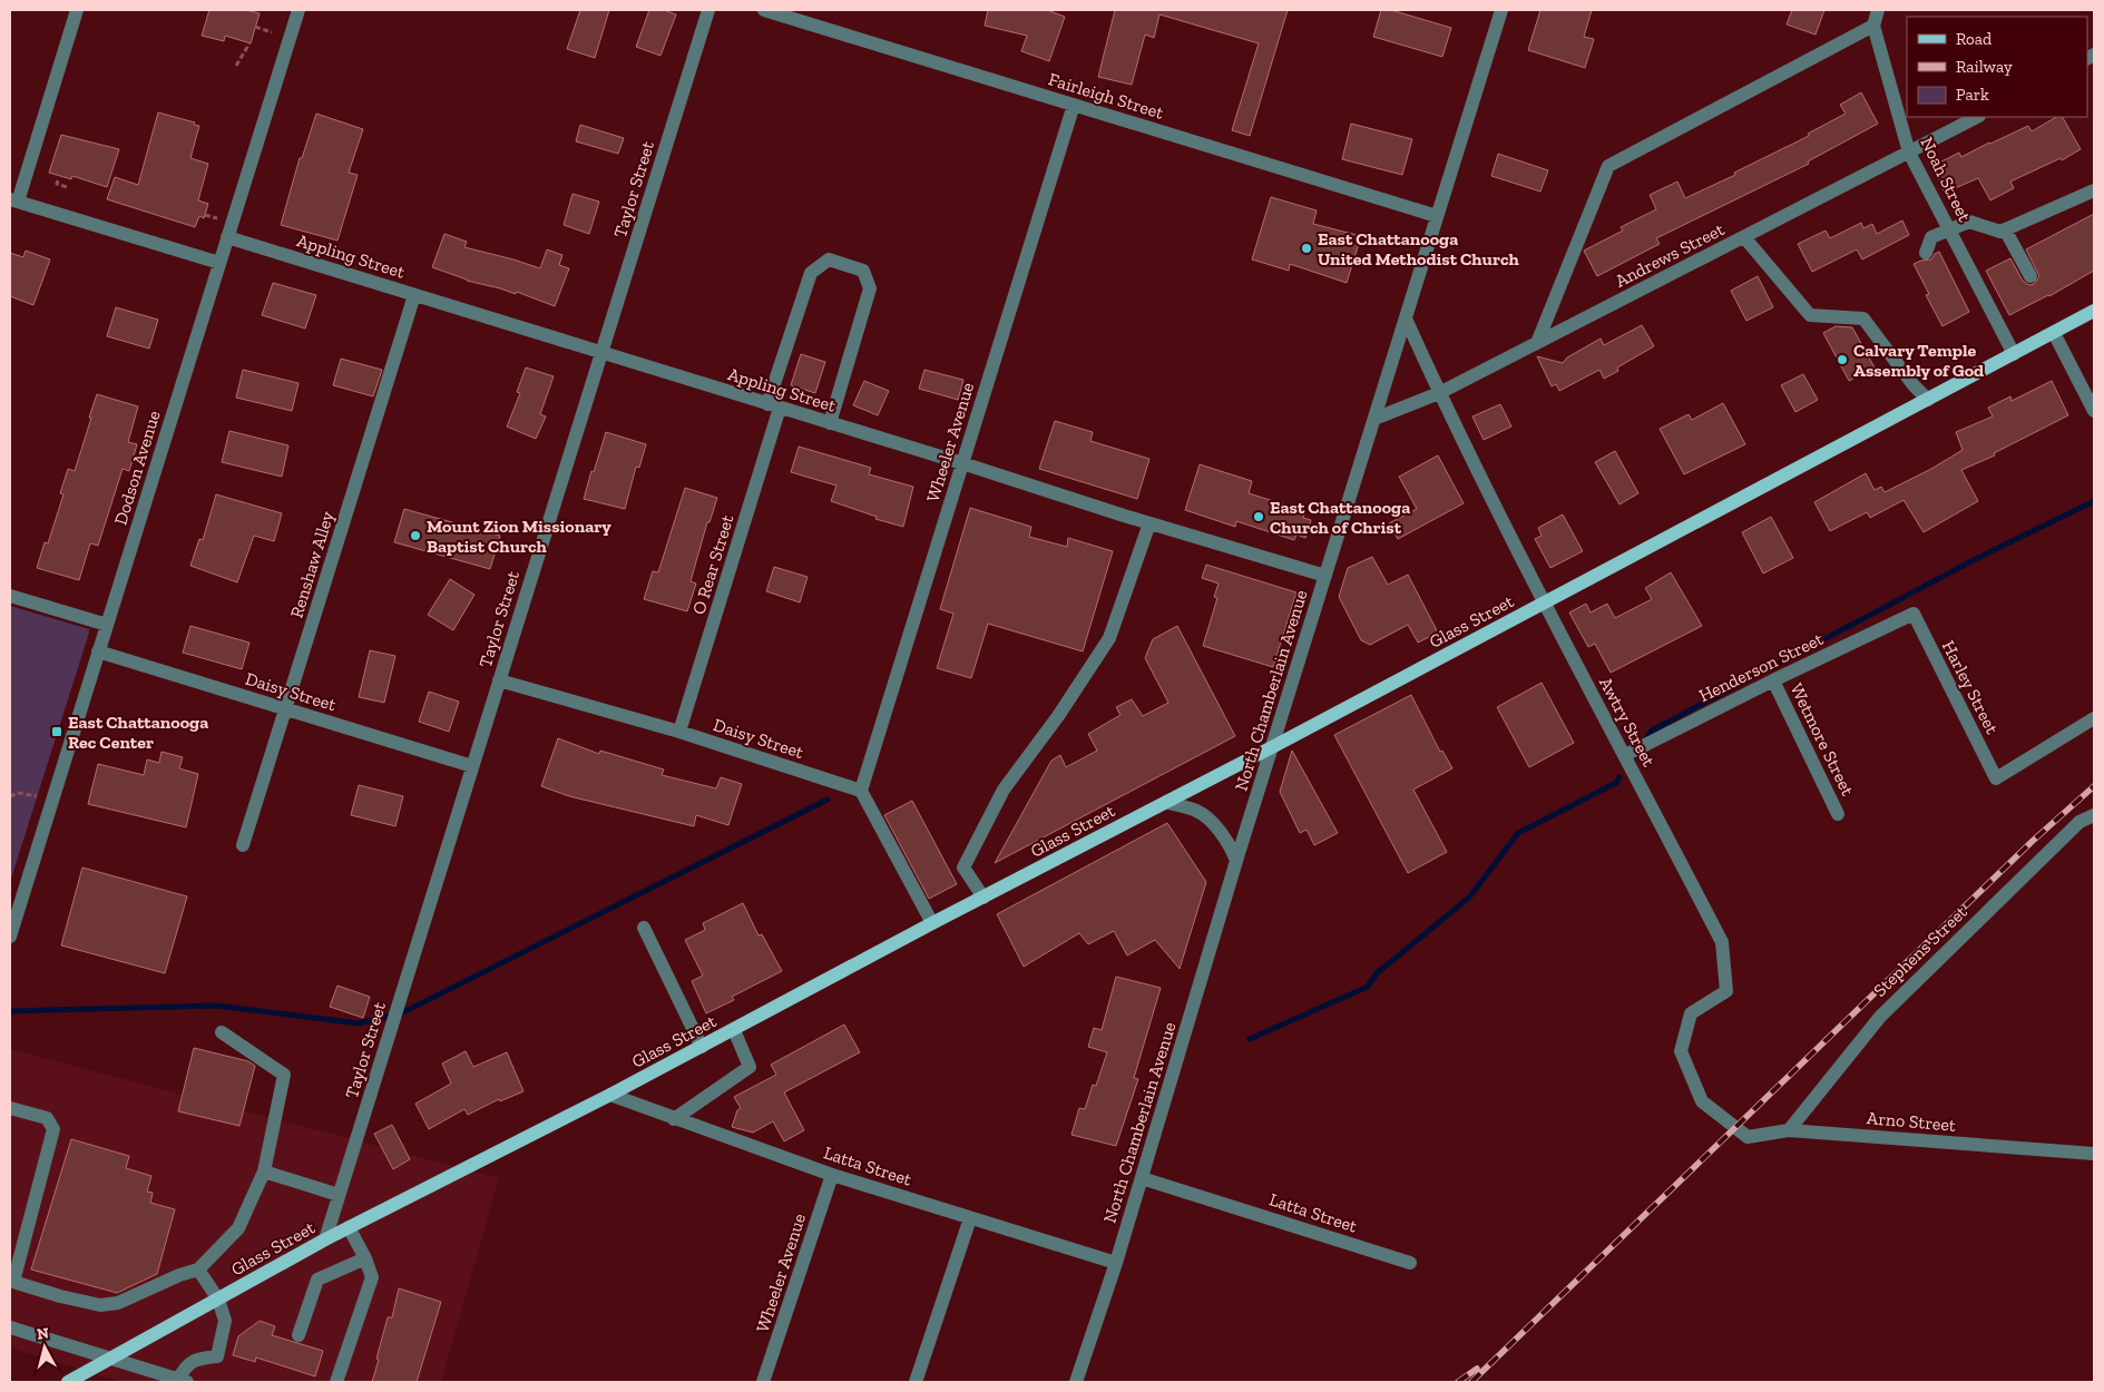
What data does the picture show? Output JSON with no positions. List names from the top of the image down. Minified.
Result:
{"streets":{"main road":["Glass Street"],"street":["Fairleigh Street","Noah Street","Taylor Street","Andrews Street","Appling Street","Wheeler Avenue","Dodson Avenue","Renshaw Alley","O Rear Street","Henderson Street","Harley Street","North Chamberlain Avenue","Daisy Street","Awtry Street","Wetmore Street","Stephens Street","Arno Street","Latta Street"]},"crossings":[["Fairleigh Street","Wheeler Avenue"],["Fairleigh Street","North Chamberlain Avenue"],["Noah Street","Andrews Street"],["Noah Street","Glass Street"],["Taylor Street","Appling Street"],["Taylor Street","Glass Street"],["Taylor Street","Daisy Street"],["Andrews Street","North Chamberlain Avenue"],["Andrews Street","Awtry Street"],["Appling Street","Wheeler Avenue"],["Appling Street","Dodson Avenue"],["Appling Street","Renshaw Alley"],["Appling Street","O Rear Street"],["Appling Street","North Chamberlain Avenue"],["Wheeler Avenue","Daisy Street"],["Wheeler Avenue","Latta Street"],["Dodson Avenue","Daisy Street"],["Renshaw Alley","Daisy Street"],["O Rear Street","Daisy Street"],["Glass Street","North Chamberlain Avenue"],["Glass Street","Awtry Street"],["Glass Street","Latta Street"],["Henderson Street","Harley Street"],["Henderson Street","Awtry Street"],["Henderson Street","Wetmore Street"],["North Chamberlain Avenue","Awtry Street"],["North Chamberlain Avenue","Latta Street"],["Awtry Street","Arno Street"],["Stephens Street","Arno Street"]],"places":{"other":["East Chattanooga United Methodist Church","Calvary Temple Assembly of God","East Chattanooga Church of Christ","Mount Zion Missionary Baptist Church"],"transit":["East Chattanooga Rec Center"]},"legend":["Road","Railway","Park"],"north":"top"}
